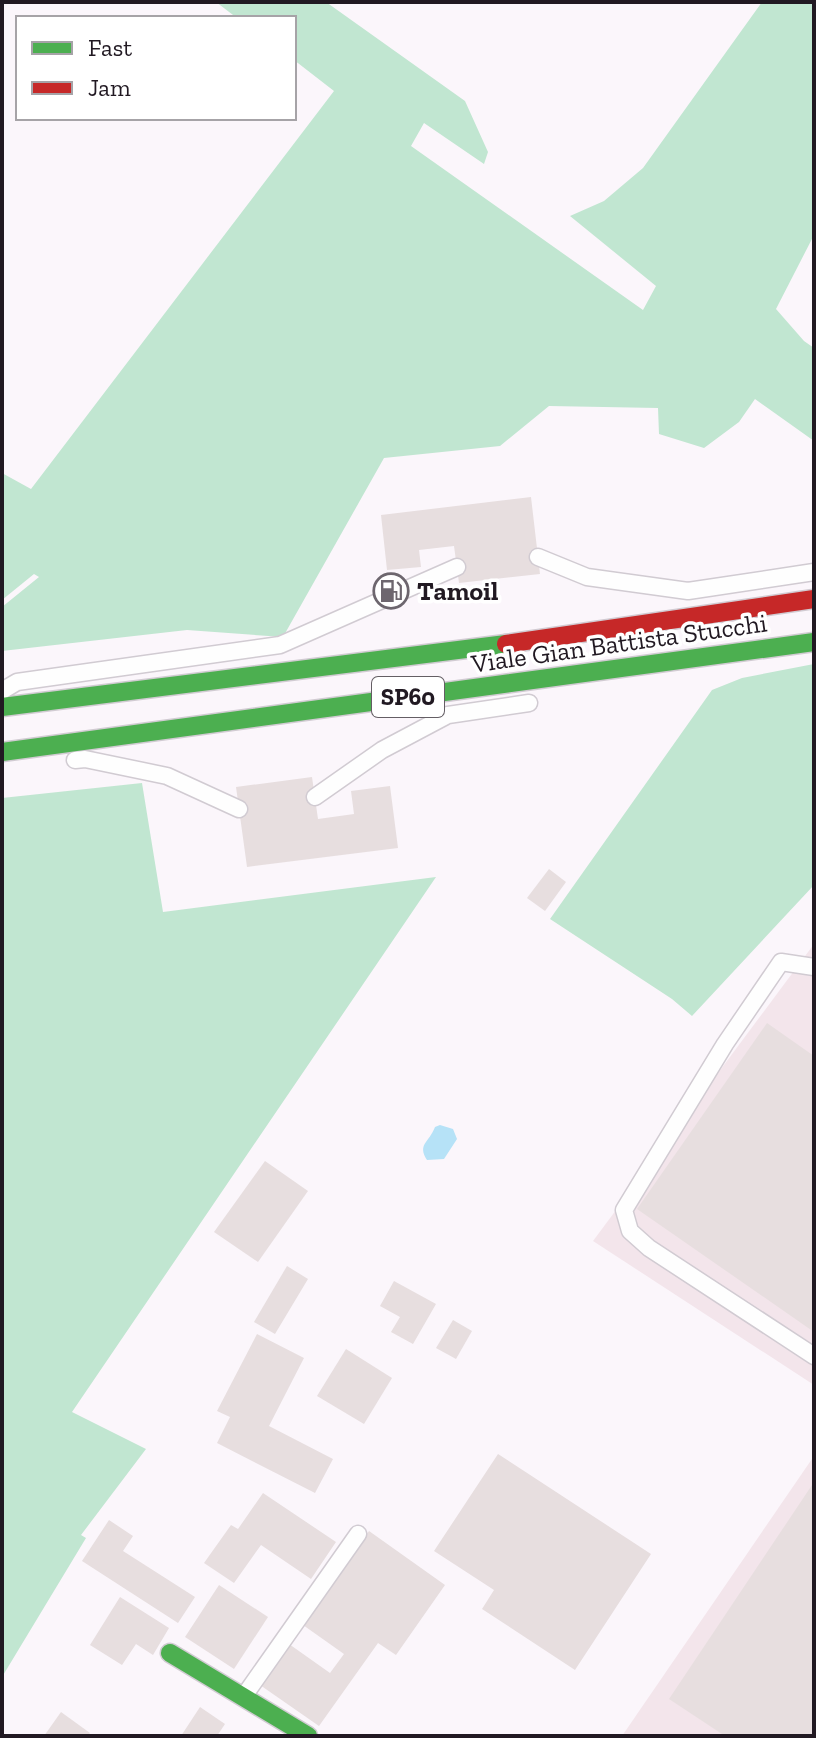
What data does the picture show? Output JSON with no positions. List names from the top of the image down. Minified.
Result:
{"streets":{"main road":["Viale Gian Battista Stucchi","SP60"]},"places":{"fuel station":["Tamoil"]},"legend":["Fast","Jam"]}
